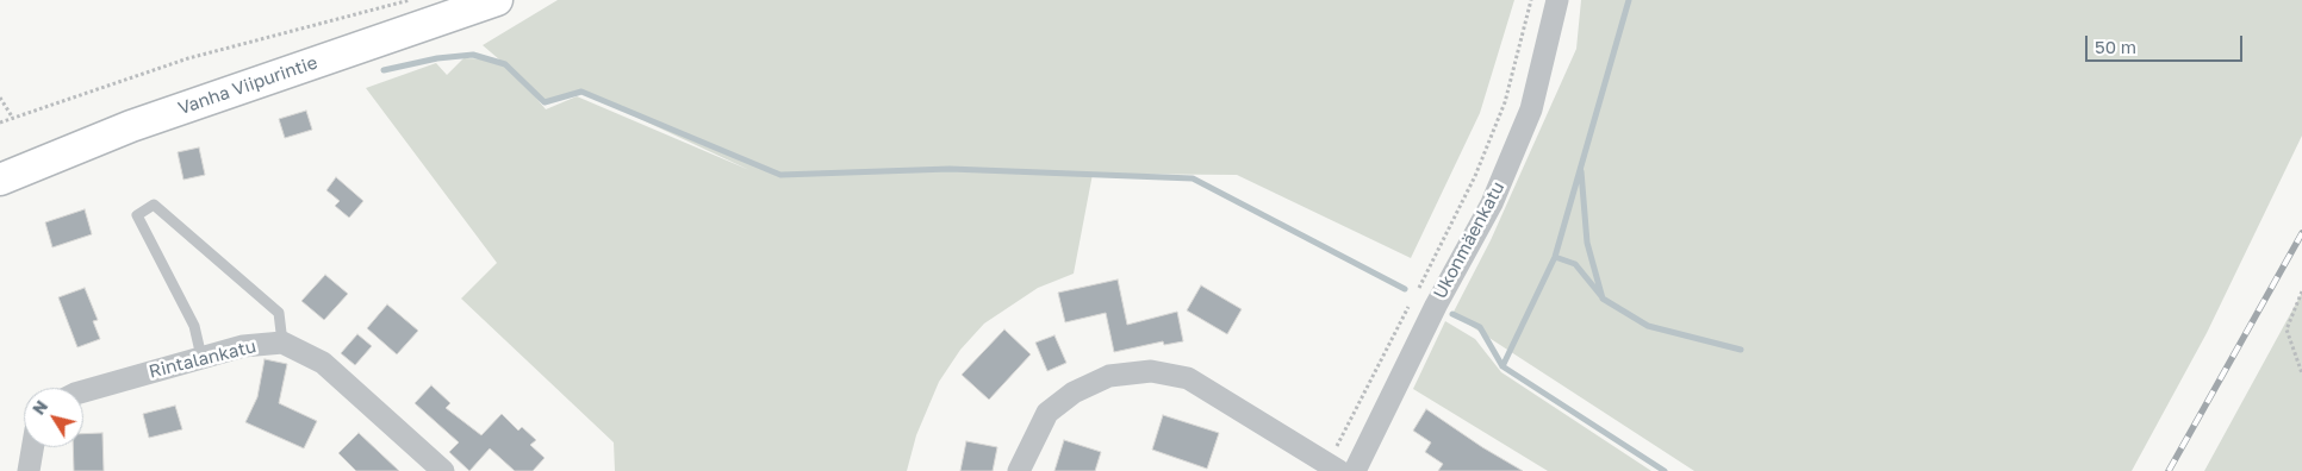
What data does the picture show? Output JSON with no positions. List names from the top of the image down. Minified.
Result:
{"streets":{"street":["Vanha Viipurintie","Ukonmäenkatu","Rintalankatu"]},"scale_bar":"50 m","north":"top left"}
